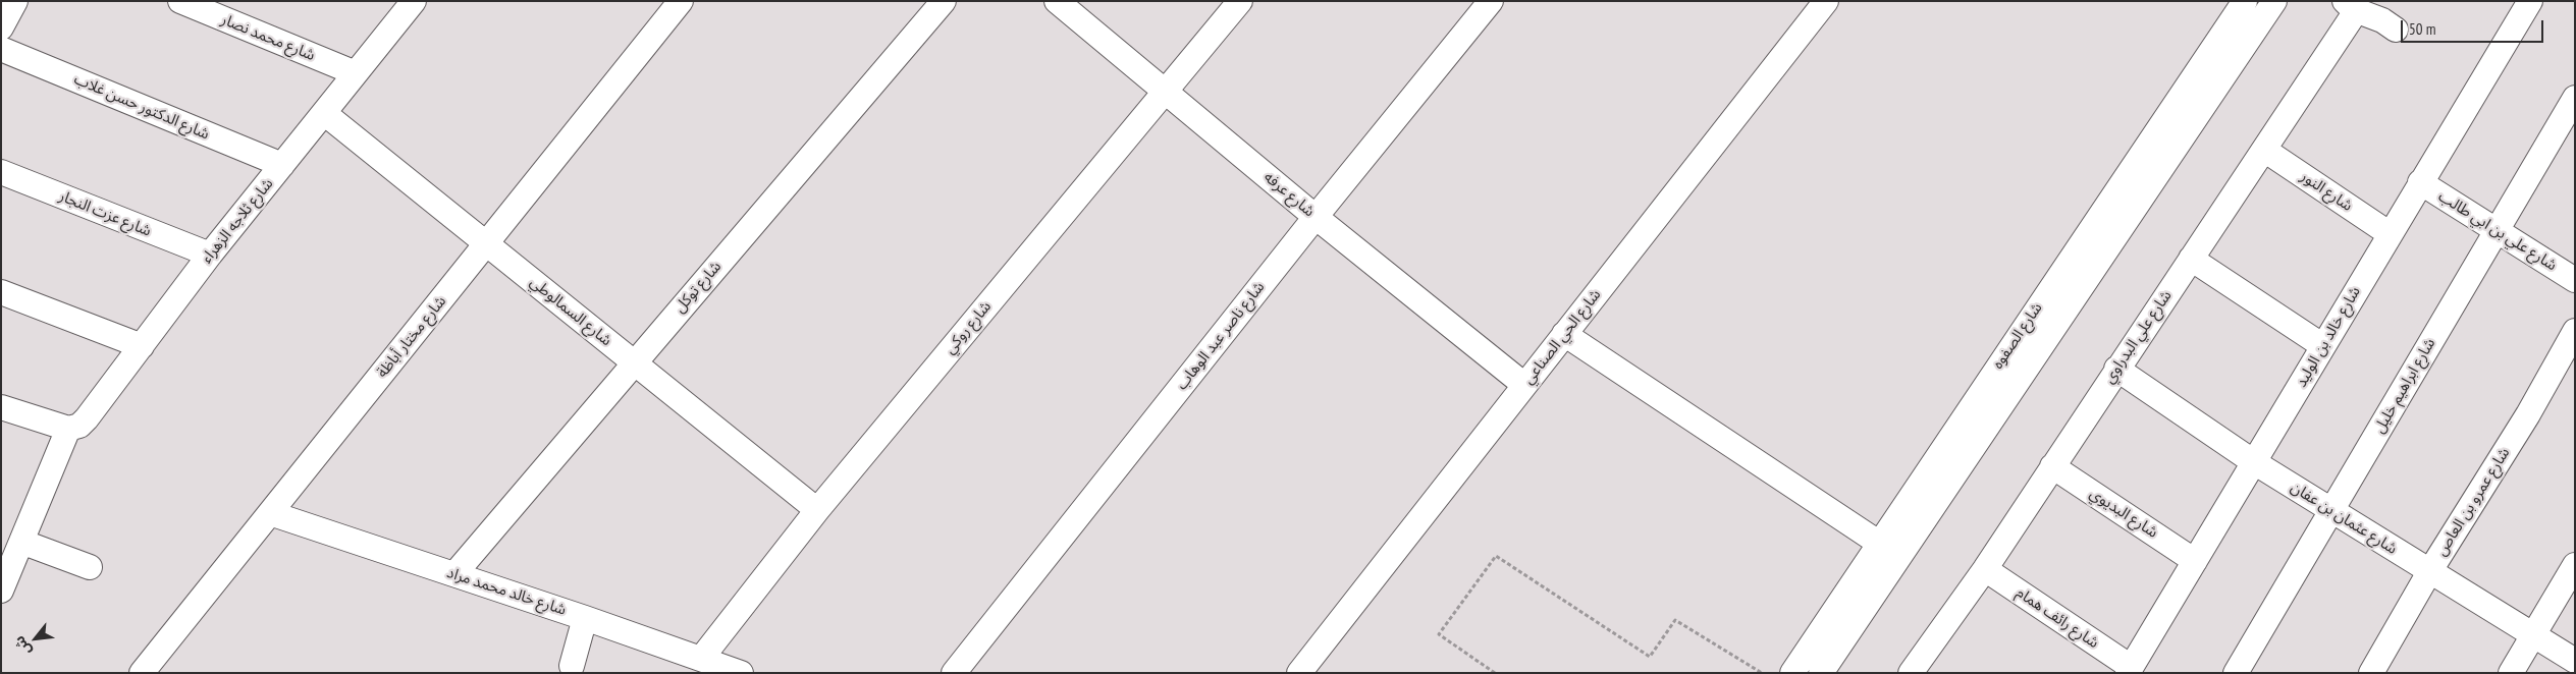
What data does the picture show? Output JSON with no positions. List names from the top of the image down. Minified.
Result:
{"streets":{"street":["شارع محمد نصار","شارع الدكتور حسن غلاب","شارع النور","شارع عرفه","شارع عزت النجار","شارع ثلاجه الزهراء","شارع علي بن ابي طالب","شارع توكل","شارع السمالوطي","شارع روكي","شارع ناصر عبد الوهاب","شارع الصفوه","شارع مختار أباظة","شارع الحي الصناعي","شارع علي البدراوي","شارع خالد بن الوليد","شارع ابراهيم خليل","شارع عمرو بن العاص","شارع البديوي","شارع عثمان بن عفان","شارع خالد محمد مراد","شارع رائف همام"]},"crossings":[["شارع محمد نصار","شارع ثلاجه الزهراء"],["شارع الدكتور حسن غلاب","شارع ثلاجه الزهراء"],["شارع النور","شارع علي البدراوي"],["شارع النور","شارع خالد بن الوليد"],["شارع عرفه","شارع روكي"],["شارع عرفه","شارع ناصر عبد الوهاب"],["شارع عرفه","شارع الحي الصناعي"],["شارع عزت النجار","شارع ثلاجه الزهراء"],["شارع ثلاجه الزهراء","شارع السمالوطي"],["شارع علي بن ابي طالب","شارع خالد بن الوليد"],["شارع علي بن ابي طالب","شارع ابراهيم خليل"],["شارع توكل","شارع السمالوطي"],["شارع توكل","شارع خالد محمد مراد"],["شارع السمالوطي","شارع روكي"],["شارع السمالوطي","شارع مختار أباظة"],["شارع روكي","شارع خالد محمد مراد"],["شارع مختار أباظة","شارع خالد محمد مراد"],["شارع علي البدراوي","شارع البديوي"],["شارع علي البدراوي","شارع عثمان بن عفان"],["شارع علي البدراوي","شارع رائف همام"],["شارع خالد بن الوليد","شارع البديوي"],["شارع خالد بن الوليد","شارع عثمان بن عفان"],["شارع خالد بن الوليد","شارع رائف همام"],["شارع ابراهيم خليل","شارع عثمان بن عفان"],["شارع عمرو بن العاص","شارع عثمان بن عفان"]],"scale_bar":"50 m","north":"bottom left"}
